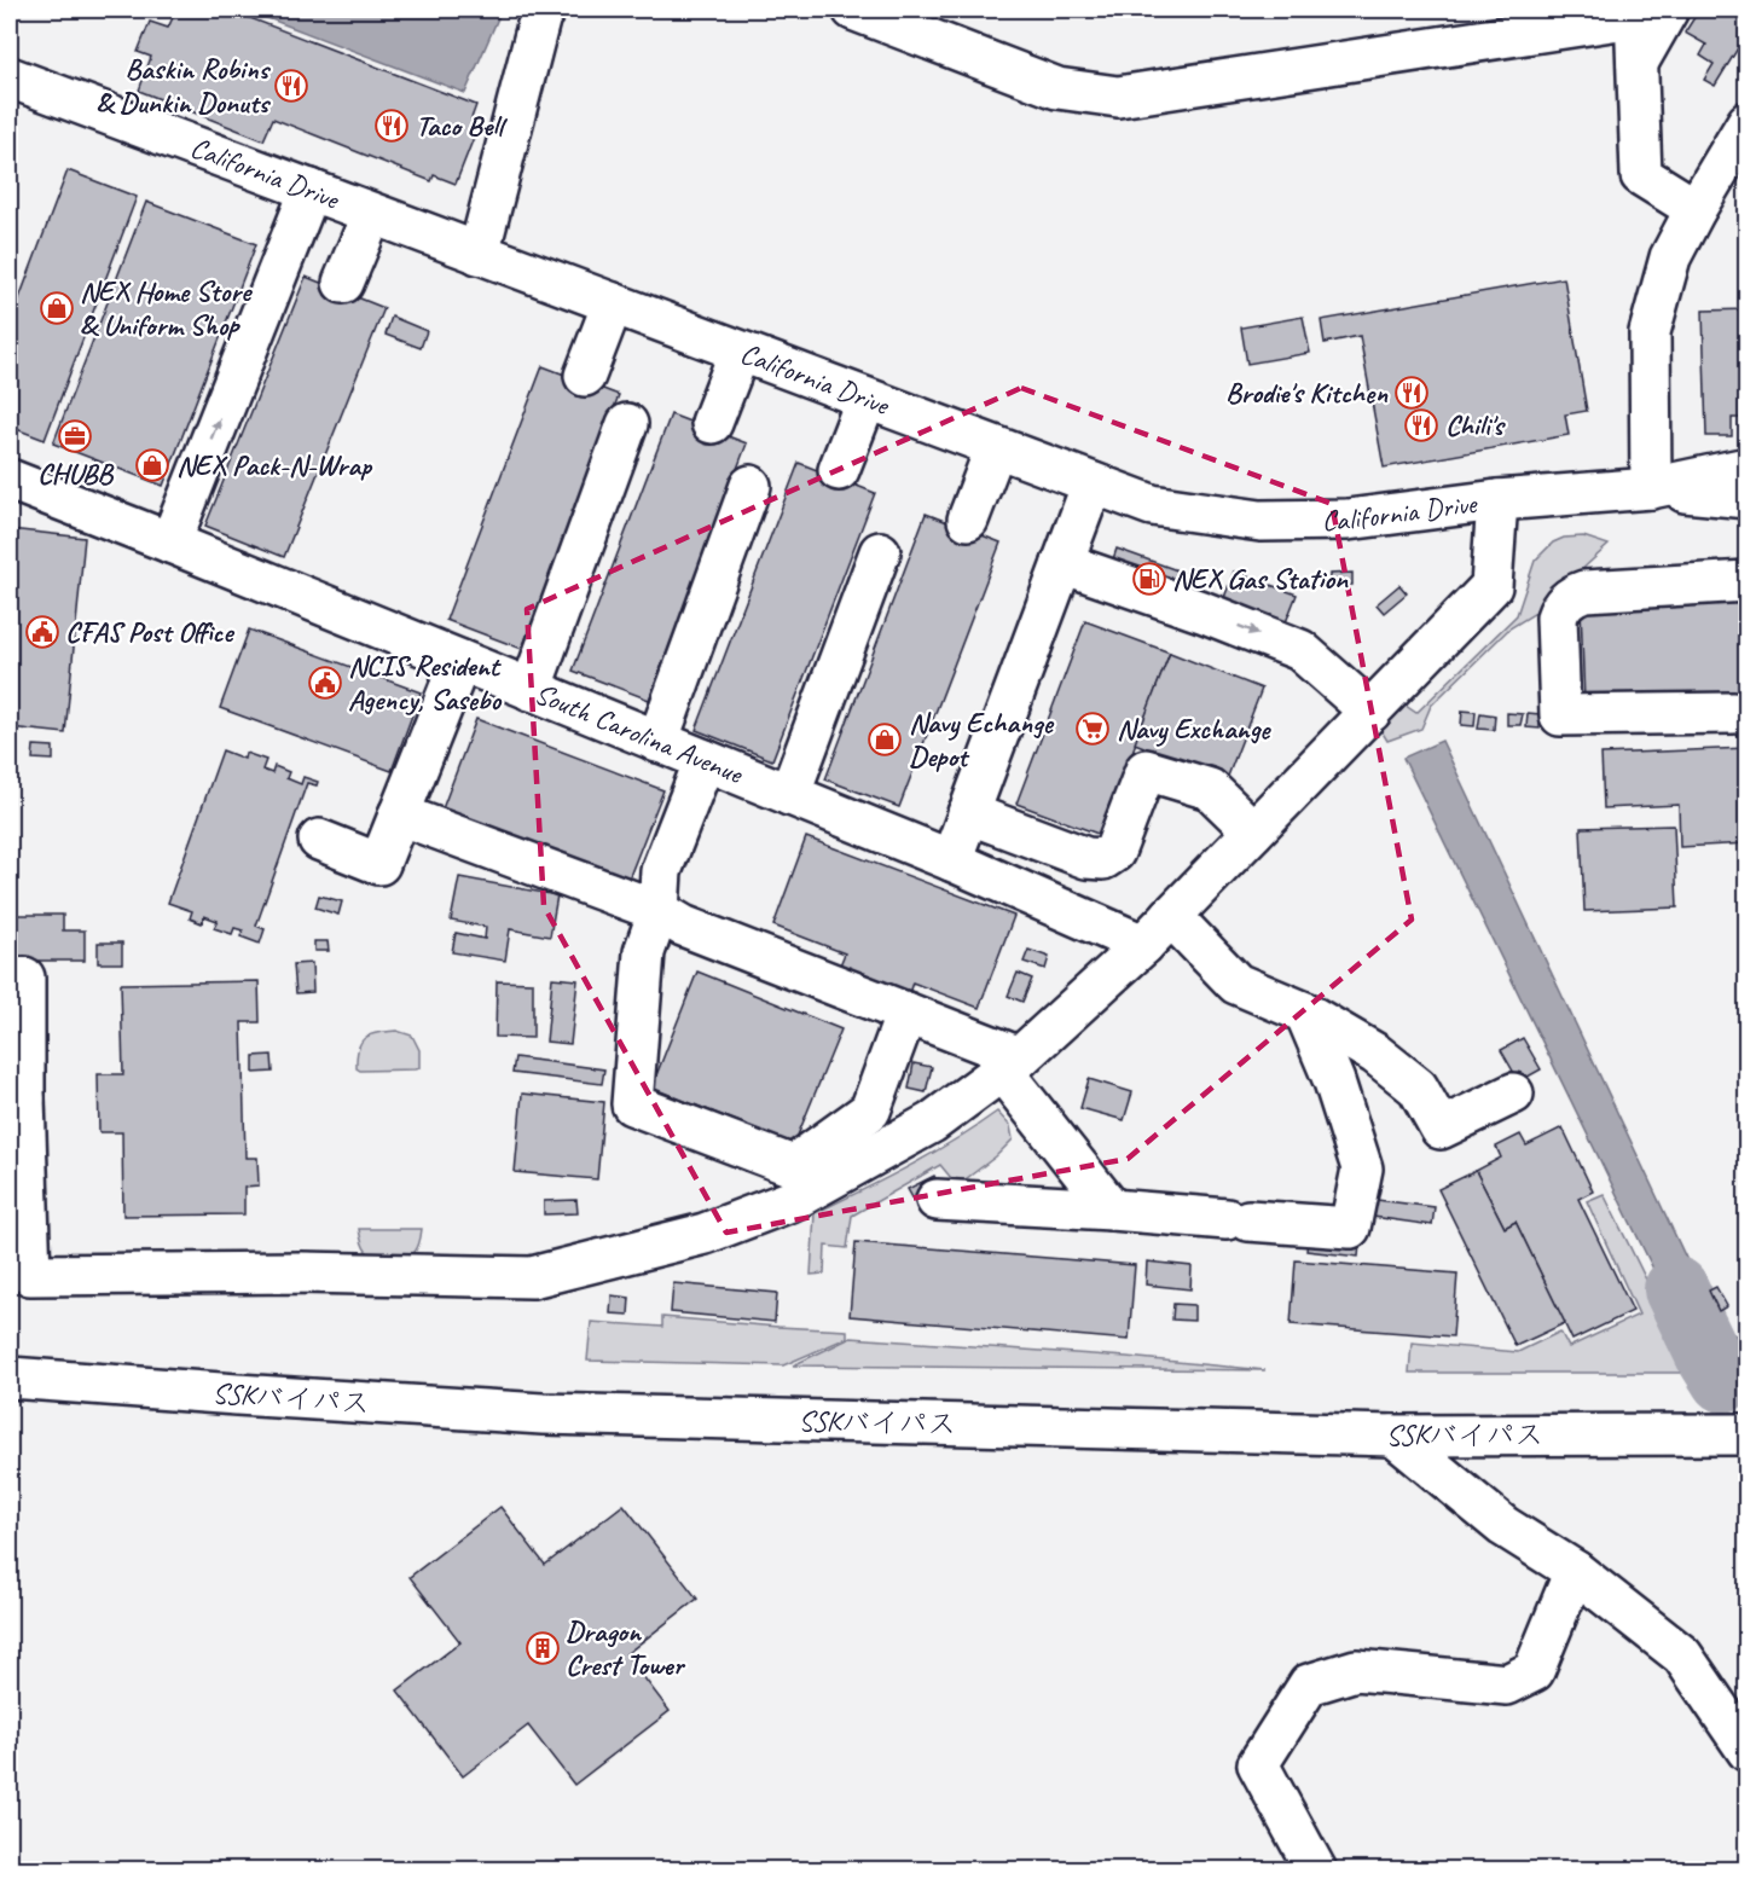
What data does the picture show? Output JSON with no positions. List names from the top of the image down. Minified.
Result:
{"streets":{"street":["California Drive","South Carolina Avenue","SSKバイパス"]},"places":{"restaurant":["Baskin Robins & Dunkin Donuts","Taco Bell","Brodie's Kitchen","Chili's"],"shop":["NEX Home Store & Uniform Shop","NEX Pack-N-Wrap","Navy Echange Depot"],"office":["CHUBB"],"fuel station":["NEX Gas Station"],"public building":["CFAS Post Office","NCIS Resident Agency, Sasebo"],"supermarket":["Navy Exchange"],"building":["Dragon Crest Tower"]}}
